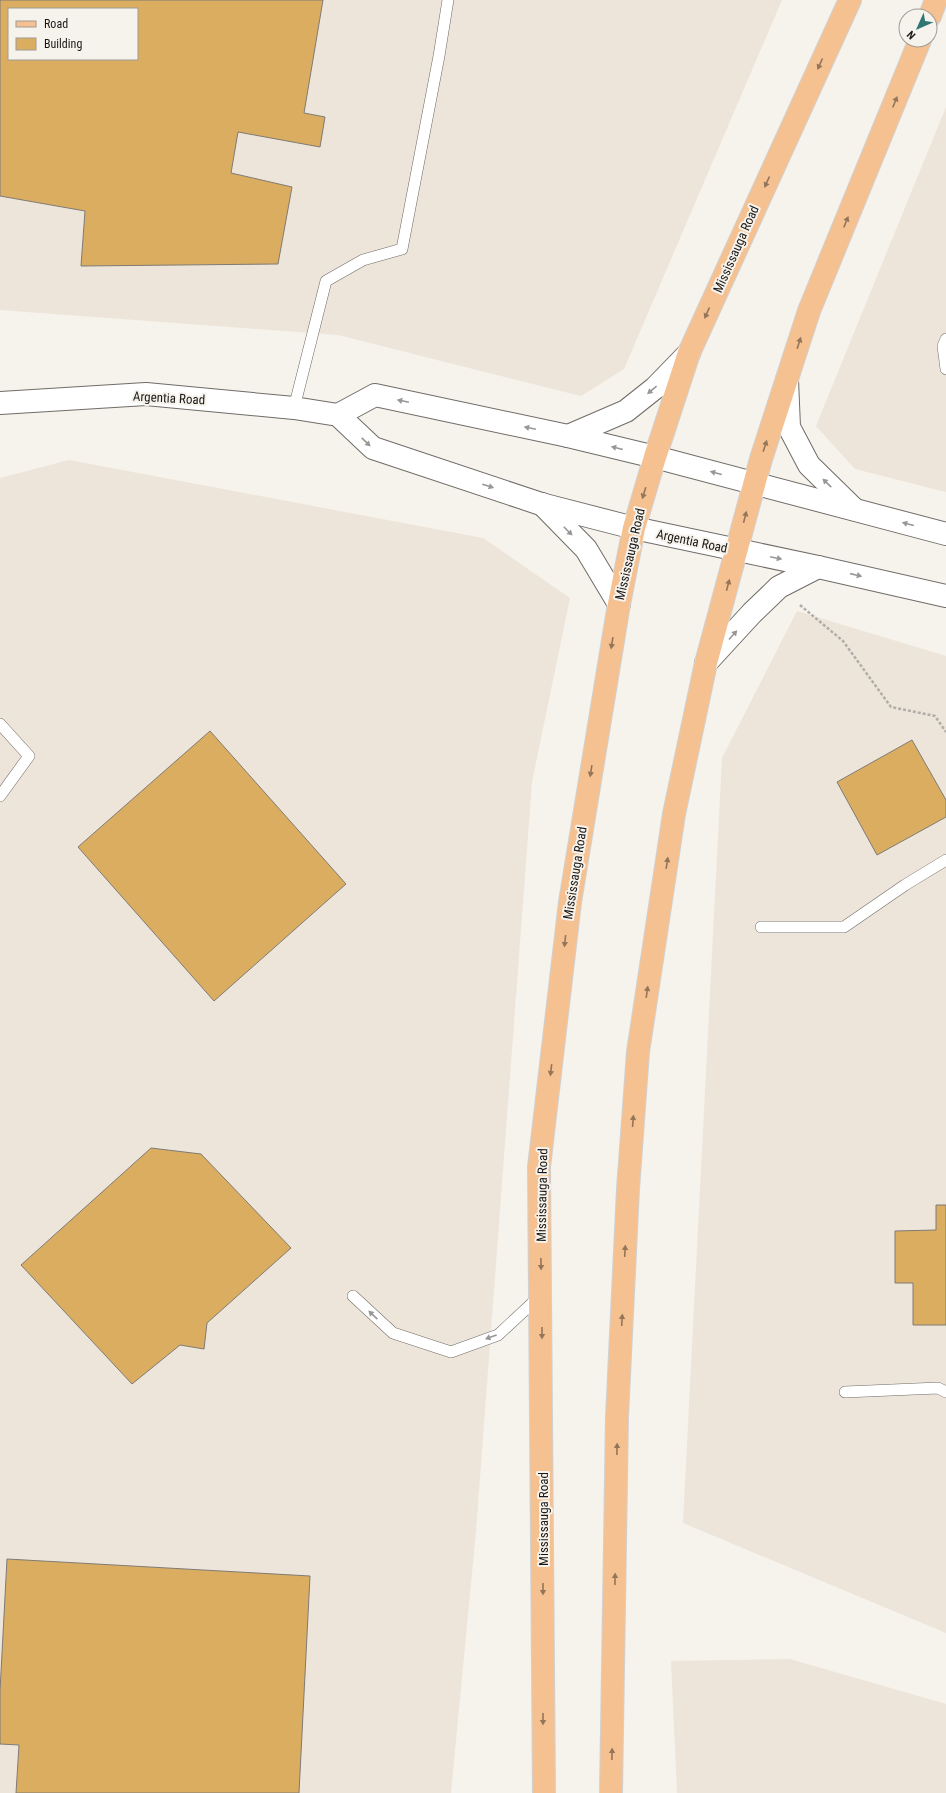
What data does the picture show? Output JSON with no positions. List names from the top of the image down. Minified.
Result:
{"streets":{"main road":["Mississauga Road"],"street":["Argentia Road"]},"crossings":[["Mississauga Road","Argentia Road"]],"legend":["Road","Building"],"north":"bottom left"}
